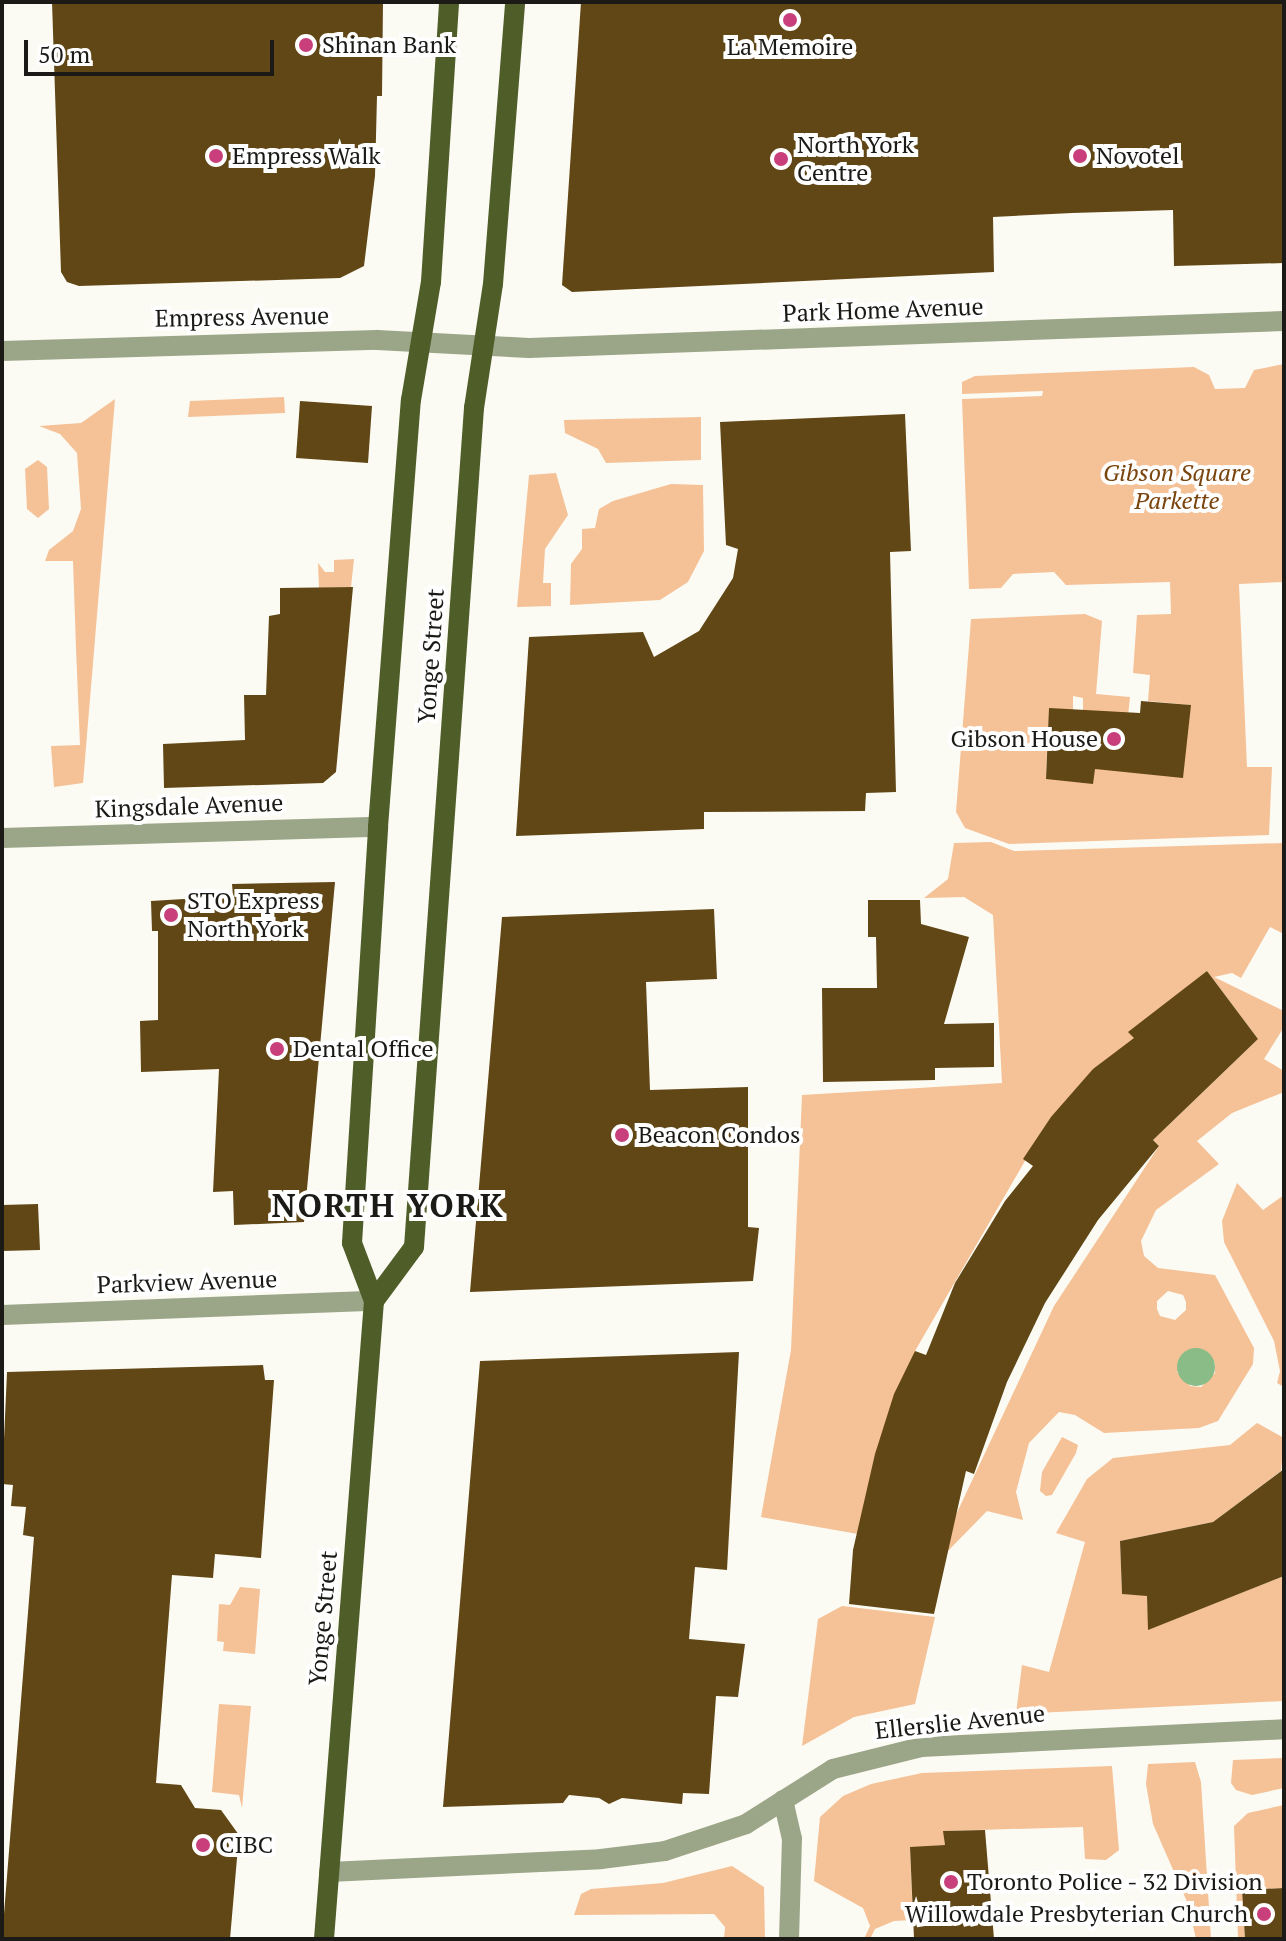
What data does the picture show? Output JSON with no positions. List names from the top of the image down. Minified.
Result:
{"streets":{"main road":["Yonge Street"],"street":["Park Home Avenue","Empress Avenue","Kingsdale Avenue","Parkview Avenue","Ellerslie Avenue"]},"crossings":[["Park Home Avenue","Empress Avenue"],["Park Home Avenue","Yonge Street"],["Empress Avenue","Yonge Street"],["Yonge Street","Kingsdale Avenue"],["Yonge Street","Parkview Avenue"],["Yonge Street","Ellerslie Avenue"]],"districts":["NORTH YORK"],"parks":["Gibson Square Parkette"],"places":["La Memoire","Shinan Bank","Empress Walk","Novotel","North York Centre","Gibson House","STO Express North York","Dental Office","Beacon Condos","CIBC","Toronto Police - 32 Division","Willowdale Presbyterian Church"],"scale_bar":"50 m"}
